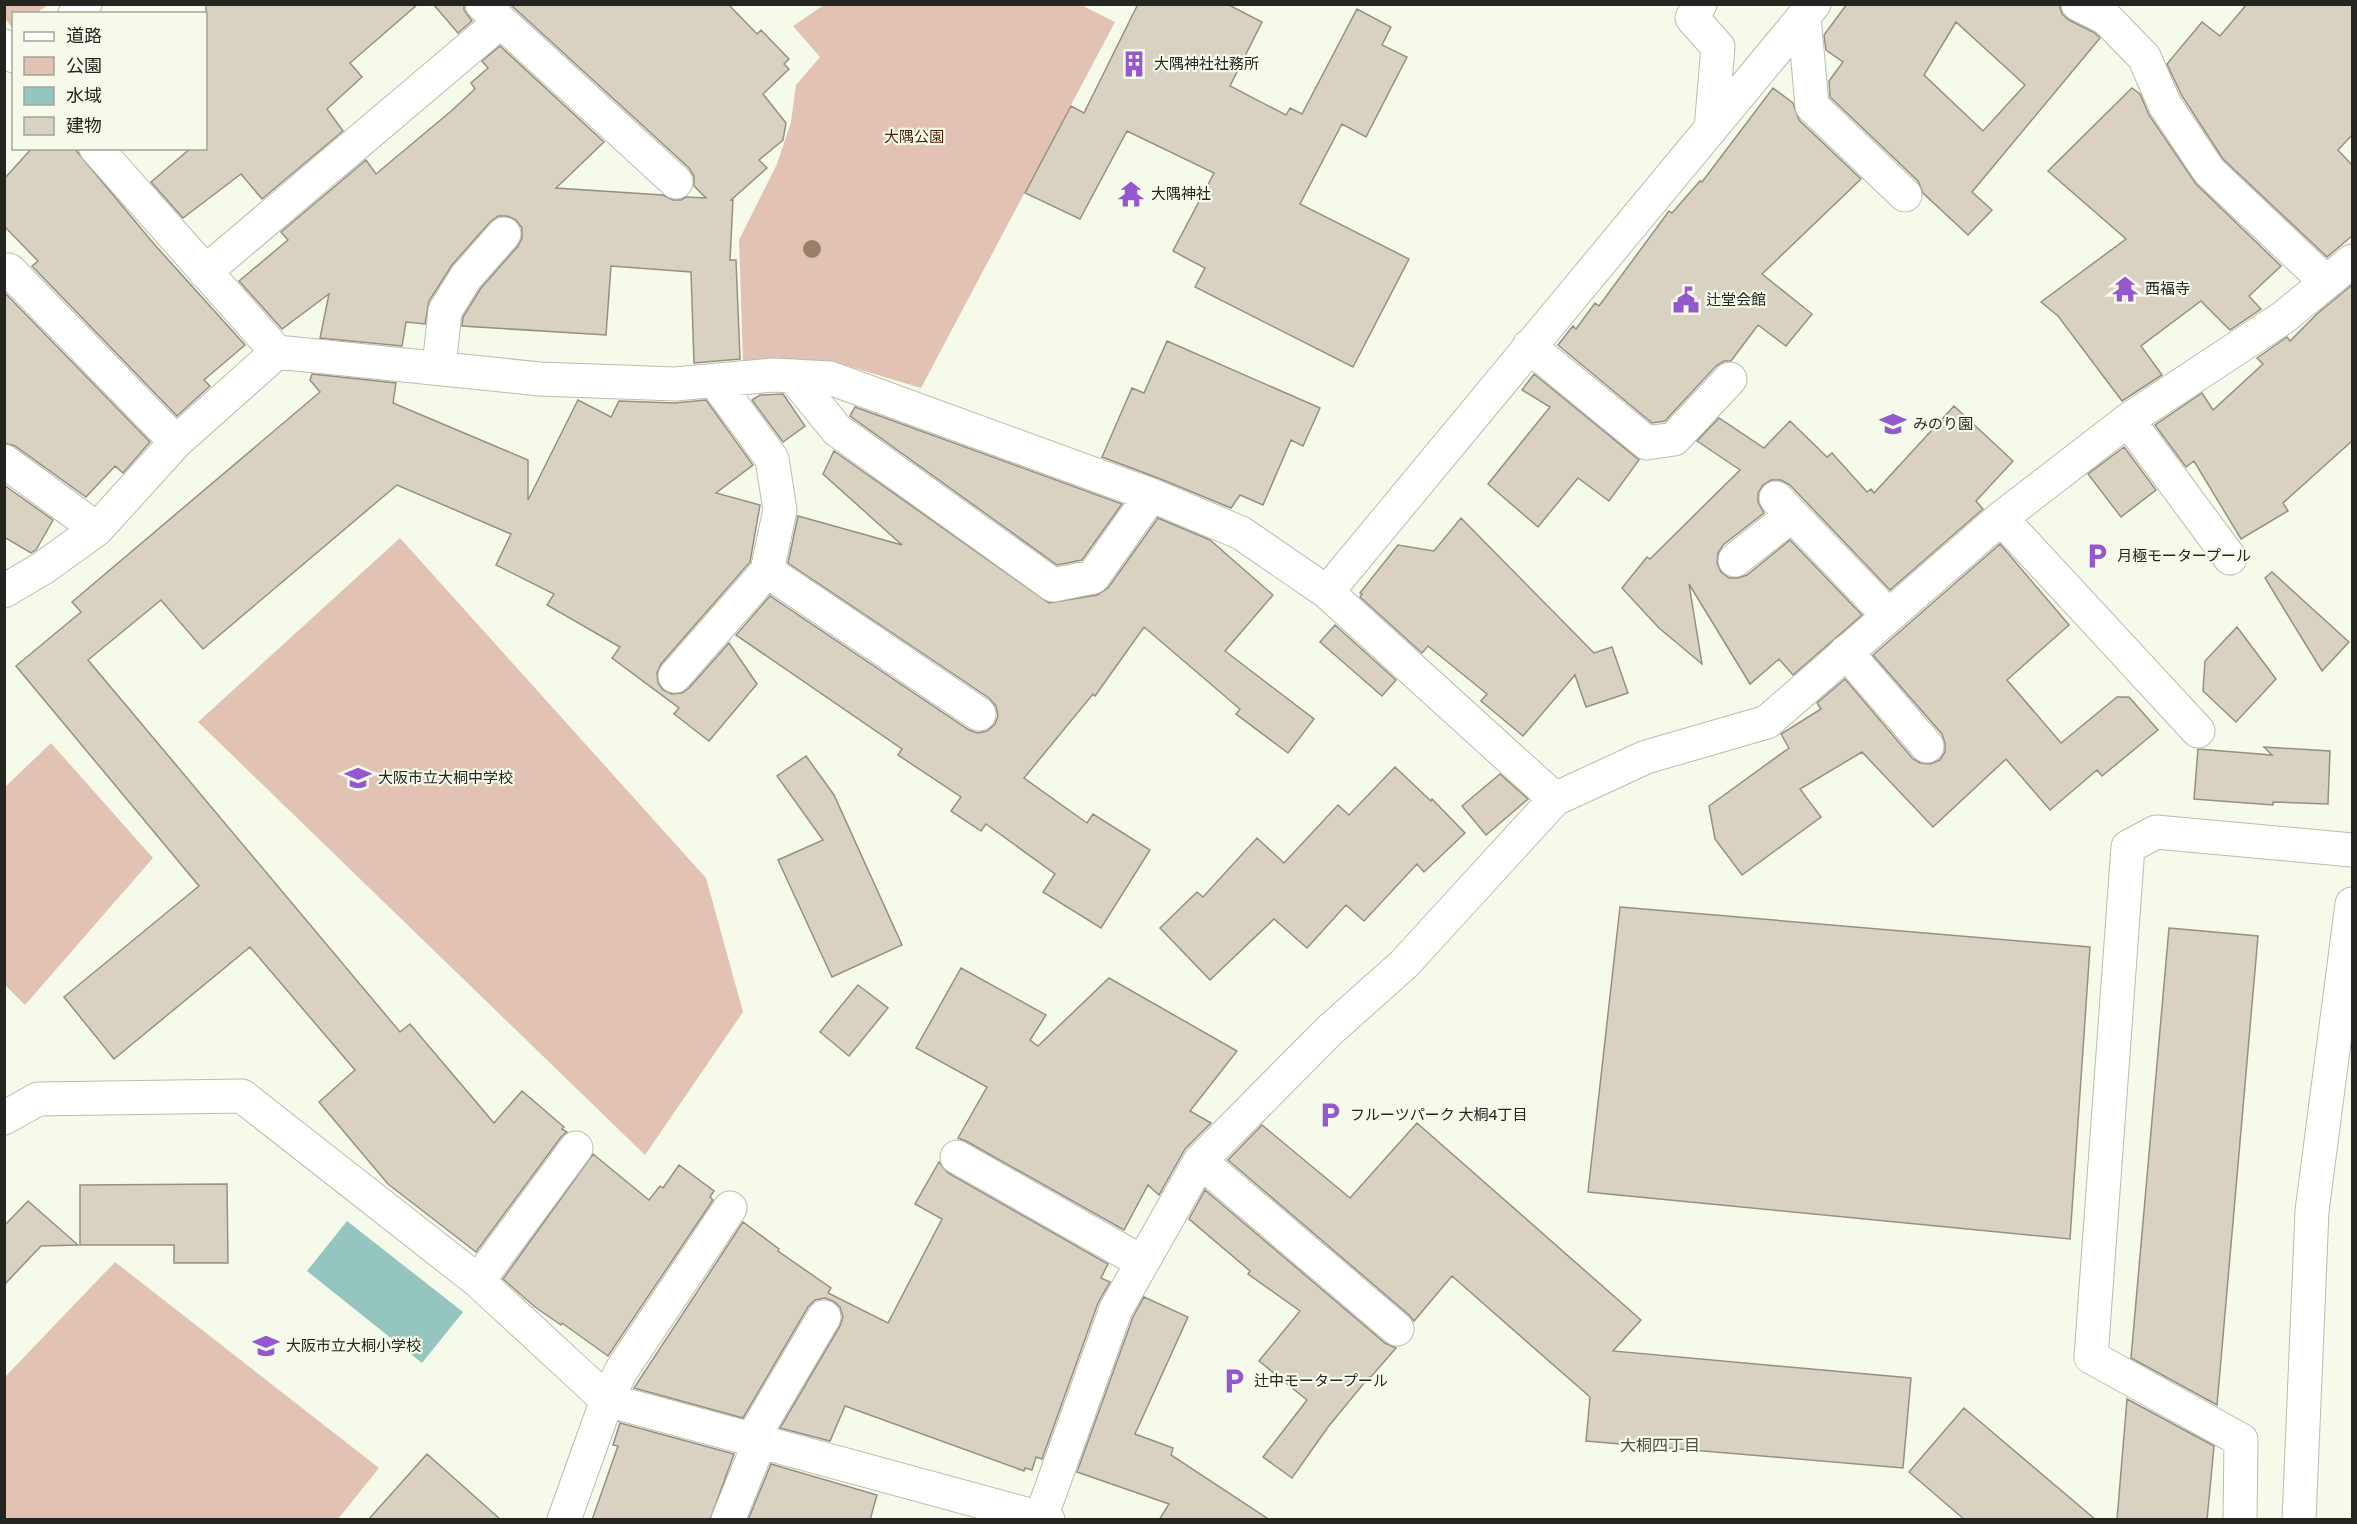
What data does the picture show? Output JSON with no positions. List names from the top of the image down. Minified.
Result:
{"districts":["大桐四丁目"],"parks":["大隅公園"],"places":{"building":["大隅神社社務所"],"temple":["大隅神社","西福寺"],"public building":["辻堂会館"],"school or university":["みのり園","大阪市立大桐中学校","大阪市立大桐小学校"],"parking":["月極モータープール","フルーツパーク 大桐4丁目","辻中モータープール"]},"legend":["道路","公園","水域","建物"]}
